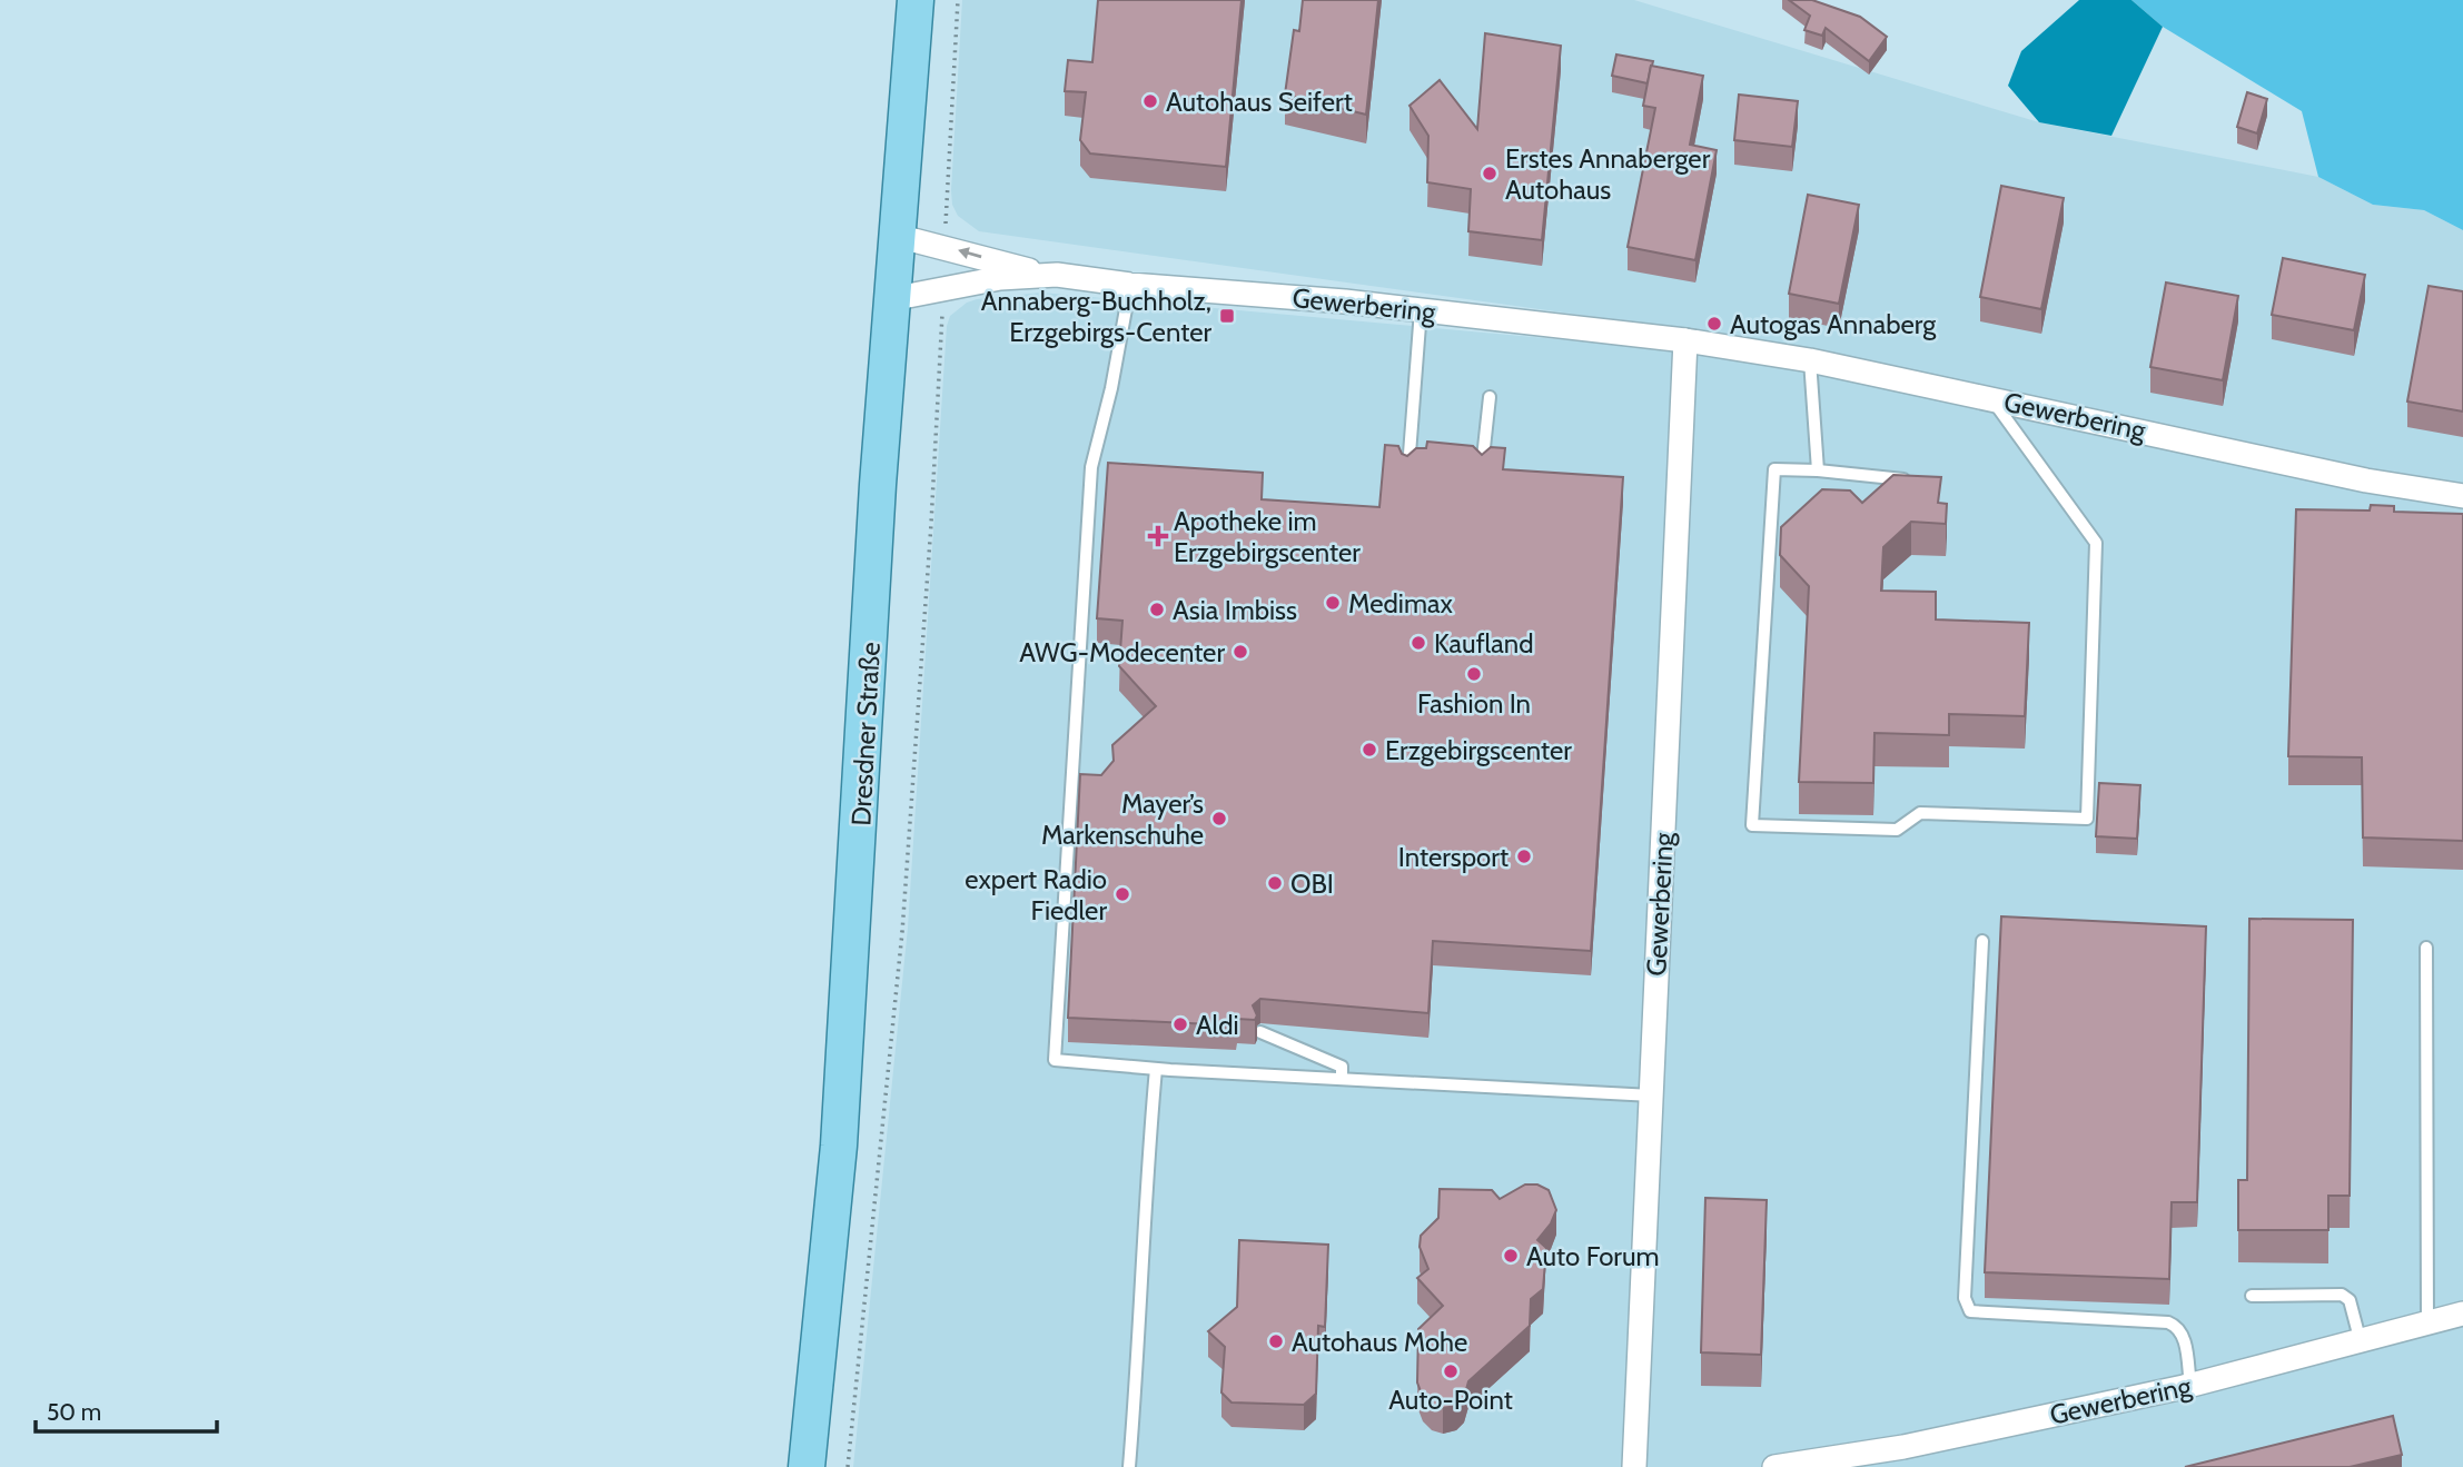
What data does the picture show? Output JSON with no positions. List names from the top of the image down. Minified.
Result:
{"streets":{"main road":["Dresdner Straße"],"street":["Gewerbering"]},"crossings":[["Gewerbering","Dresdner Straße"]],"places":{"other":["Autohaus Seifert","Erstes Annaberger Autohaus","Autogas Annaberg","Medimax","Asia Imbiss","Kaufland","AWG-Modecenter","Fashion In","Erzgebirgscenter","Mayer’s Markenschuhe","Intersport","OBI","expert Radio Fiedler","Aldi","Auto Forum","Autohaus Mohe","Auto-Point"],"transit":["Annaberg-Buchholz, Erzgebirgs-Center"],"health":["Apotheke im Erzgebirgscenter"]},"scale_bar":"50 m"}
